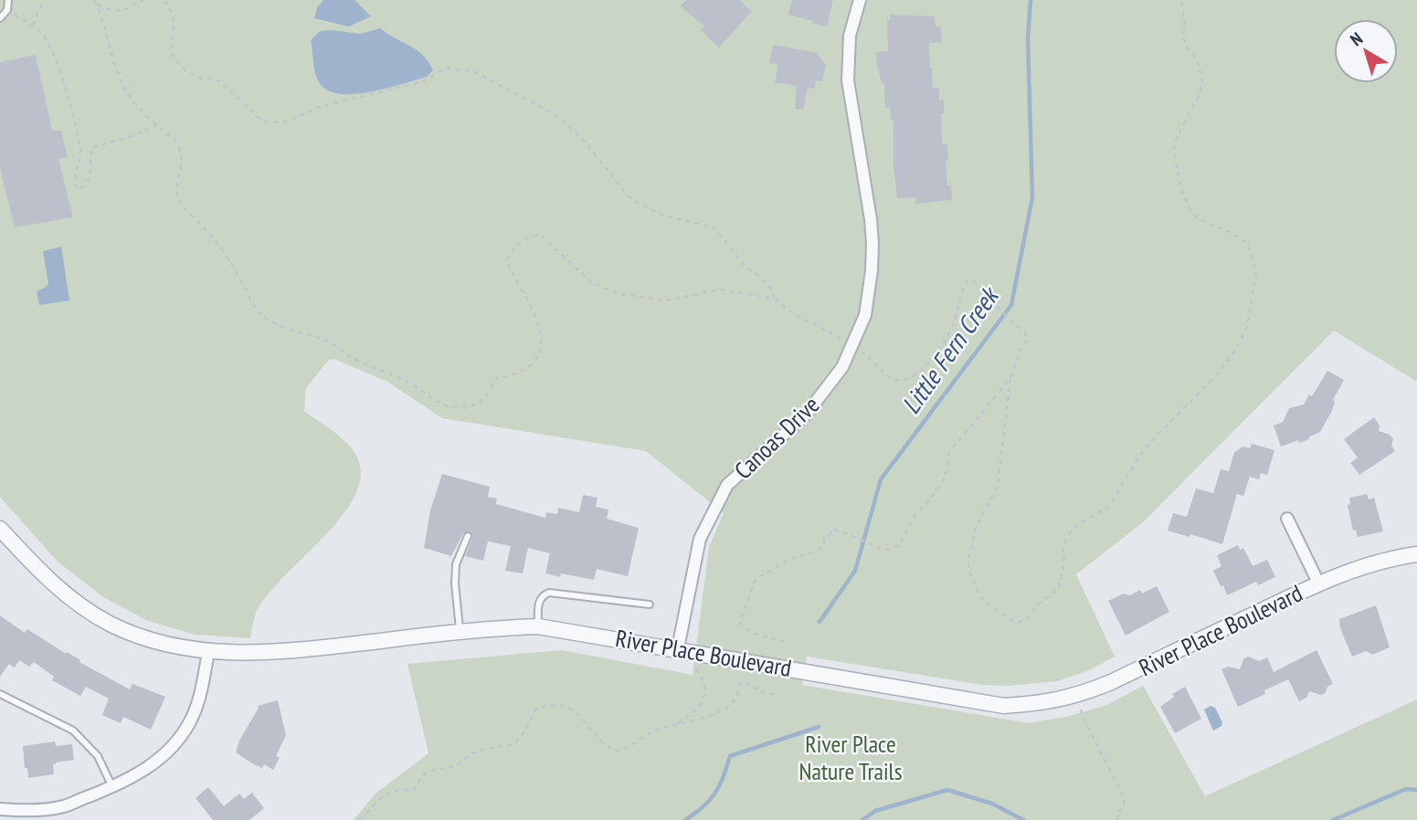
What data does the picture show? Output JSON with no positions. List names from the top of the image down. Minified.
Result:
{"streets":{"street":["Canoas Drive","River Place Boulevard"]},"crossings":[["Canoas Drive","River Place Boulevard"]],"water":["Little Fern Creek"],"parks":["River Place Nature Trails"],"north":"top left"}
